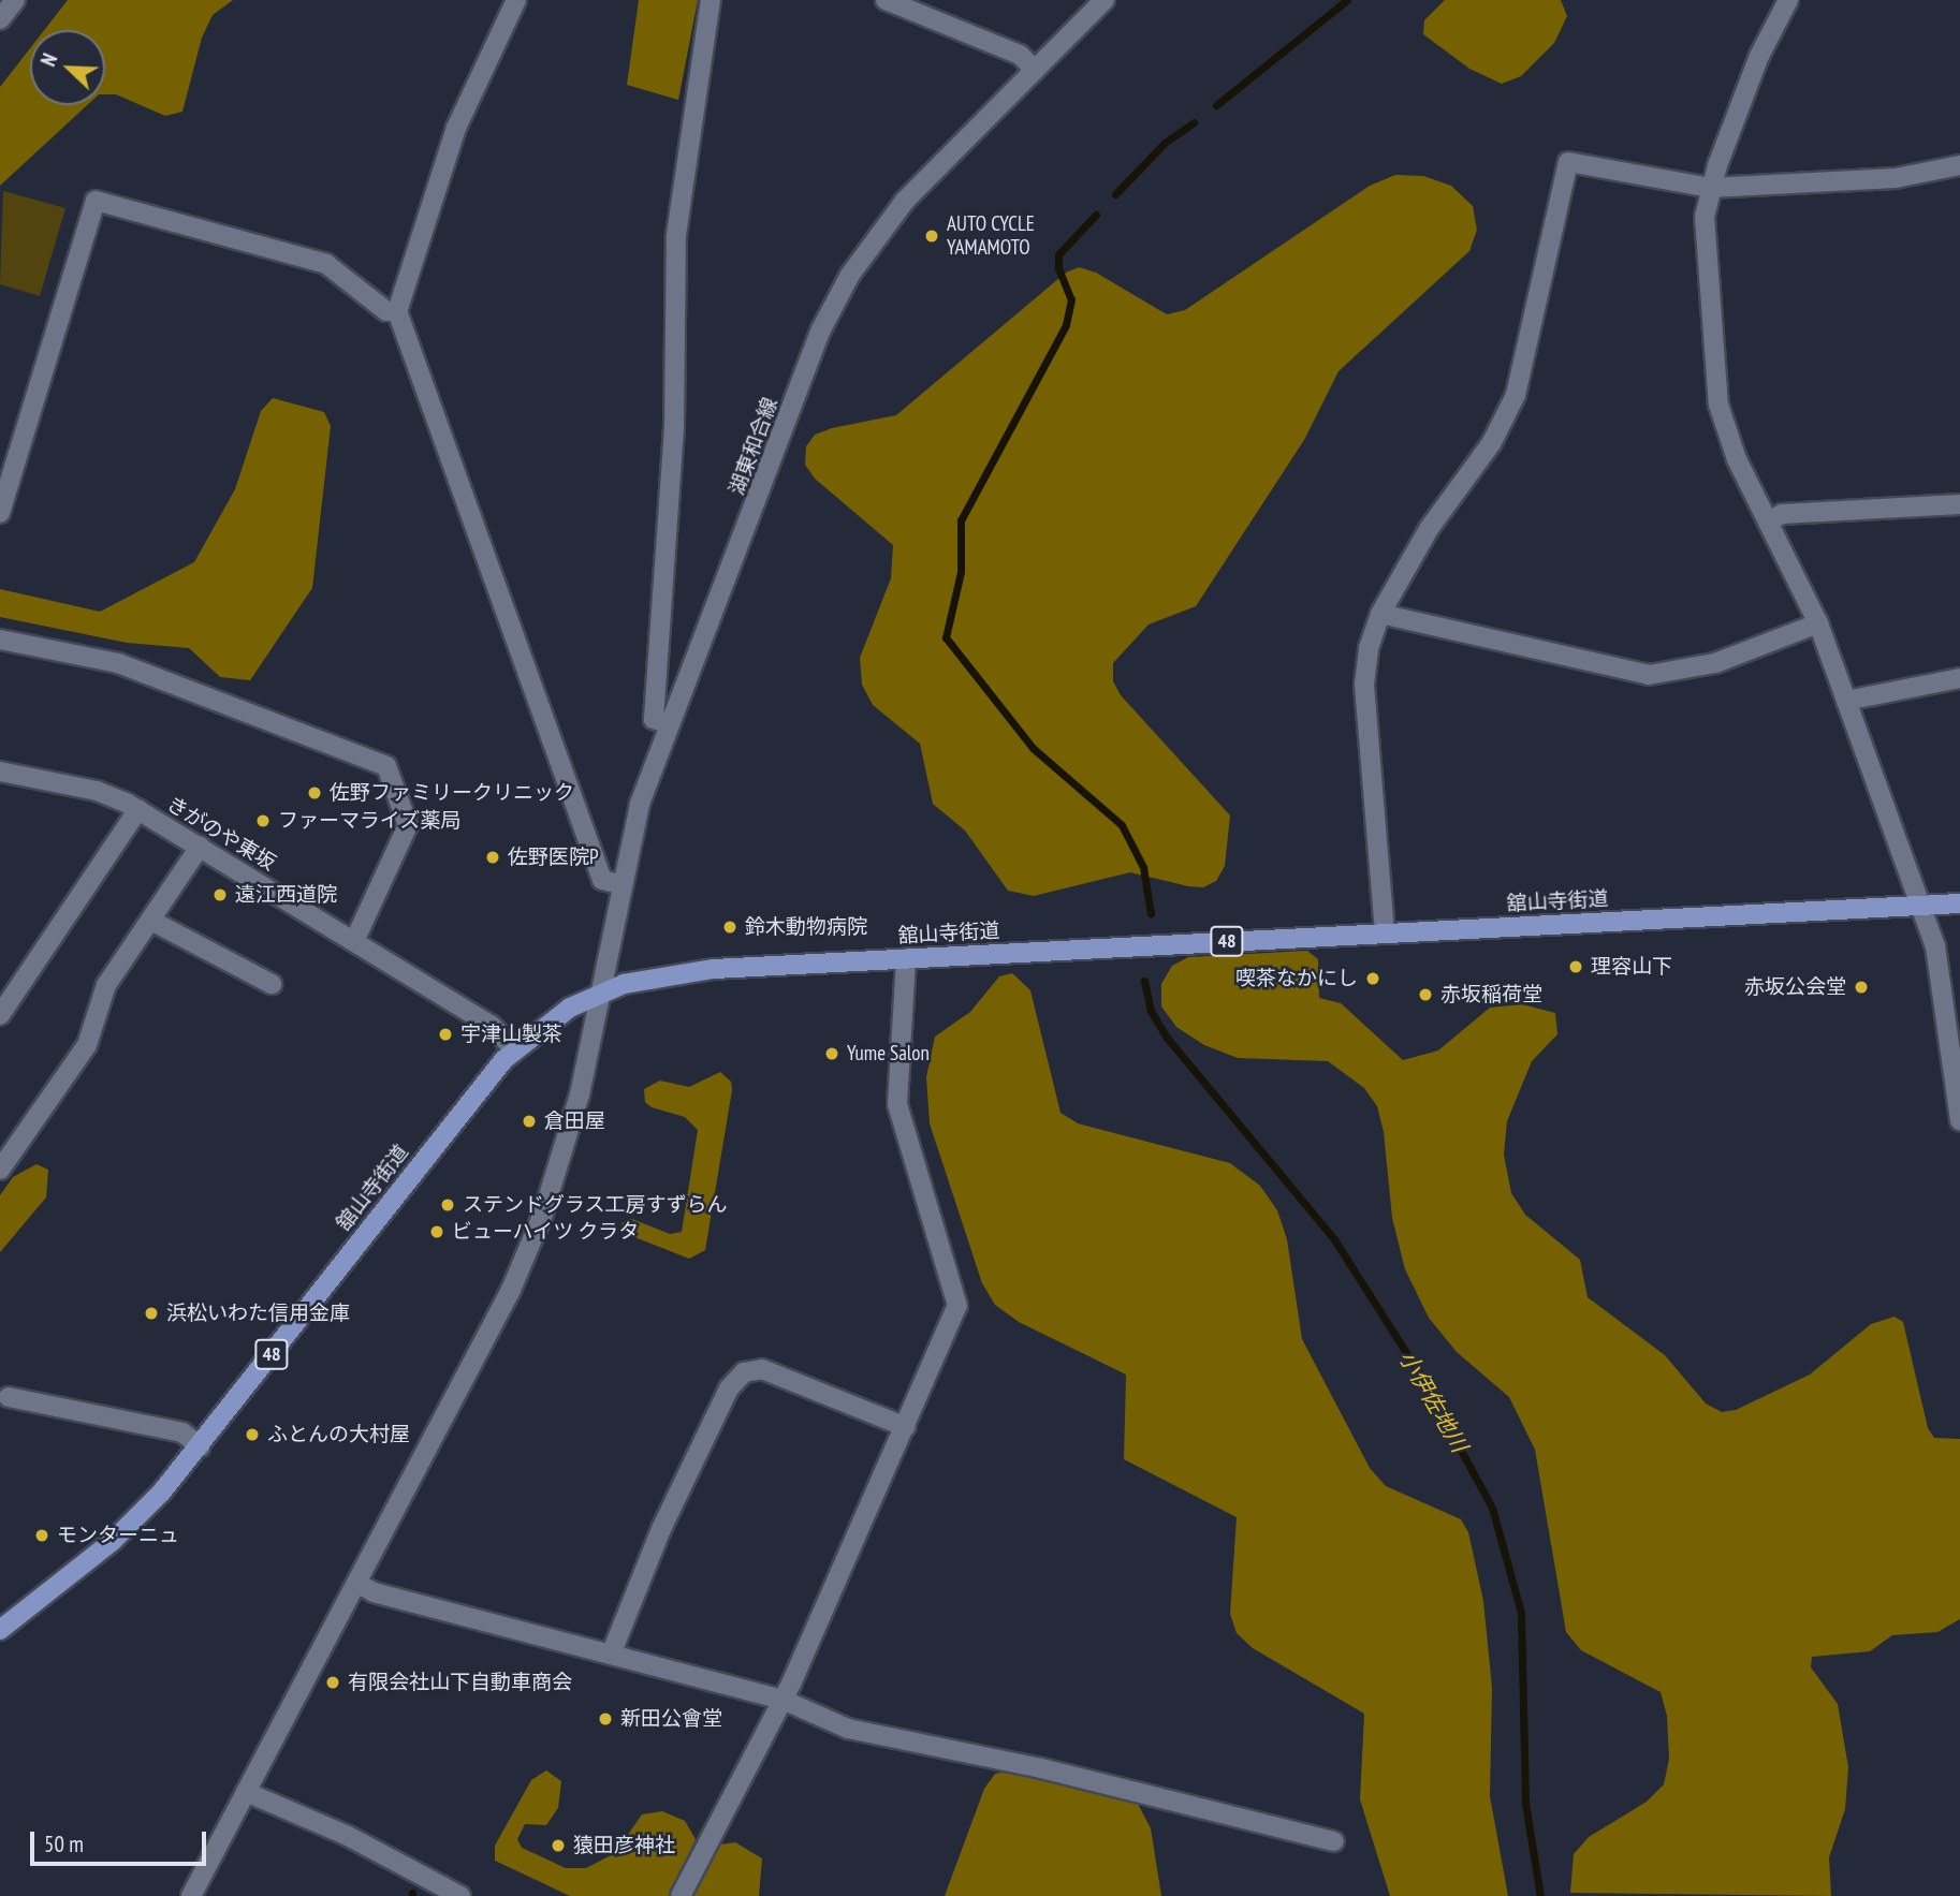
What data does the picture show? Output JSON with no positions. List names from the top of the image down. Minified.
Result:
{"streets":{"main road":["舘山寺街道","48"],"street":["湖東和合線","きがのや東坂"]},"crossings":[["湖東和合線","舘山寺街道"],["きがのや東坂","舘山寺街道"]],"water":["小伊佐地川"],"places":["AUTO CYCLE YAMAMOTO","佐野ファミリークリニック","ファーマライズ薬局","佐野医院P","遠江西道院","鈴木動物病院","理容山下","喫茶なかにし","赤坂公会堂","赤坂稲荷堂","宇津山製茶","Yume Salon","倉田屋","ステンドグラス工房すずらん","ビューハイツ クラタ","浜松いわた信用金庫","ふとんの大村屋","モンターニュ","有限会社山下自動車商会","新田公會堂","猿田彦神社"],"scale_bar":"50 m","north":"top left"}
